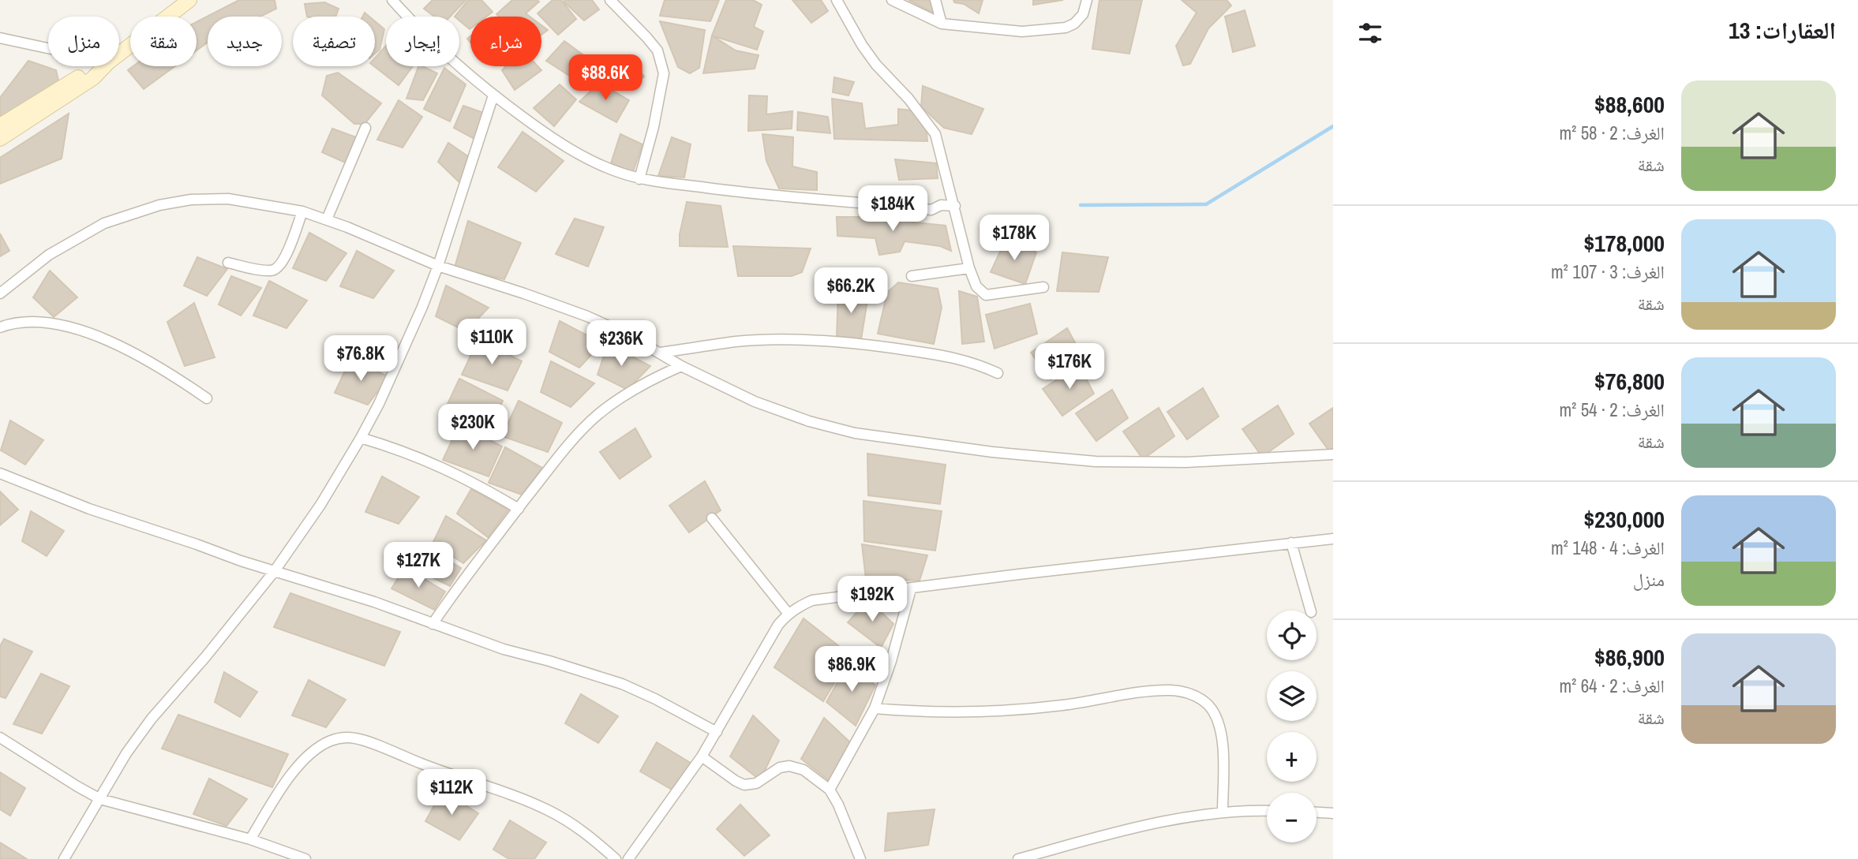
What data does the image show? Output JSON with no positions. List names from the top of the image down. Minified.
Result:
{"page":{"heading":"العقارات: 13","chip":["شراء","إيجار","تصفية","جديد","شقة","منزل"],"price":["$88.6K","$184K","$178K","$66.2K","$110K","$236K","$76.8K","$176K","$230K","$127K","$192K","$86.9K","$112K"],"list":[{"name":"$88,600","note":"الغرف: 2 · 58 m² · شقة"},{"name":"$178,000","note":"الغرف: 3 · 107 m² · شقة"},{"name":"$76,800","note":"الغرف: 2 · 54 m² · شقة"},{"name":"$230,000","note":"الغرف: 4 · 148 m² · منزل"},{"name":"$86,900","note":"الغرف: 2 · 64 m² · شقة"}],"map_buttons":["+","−"]}}
